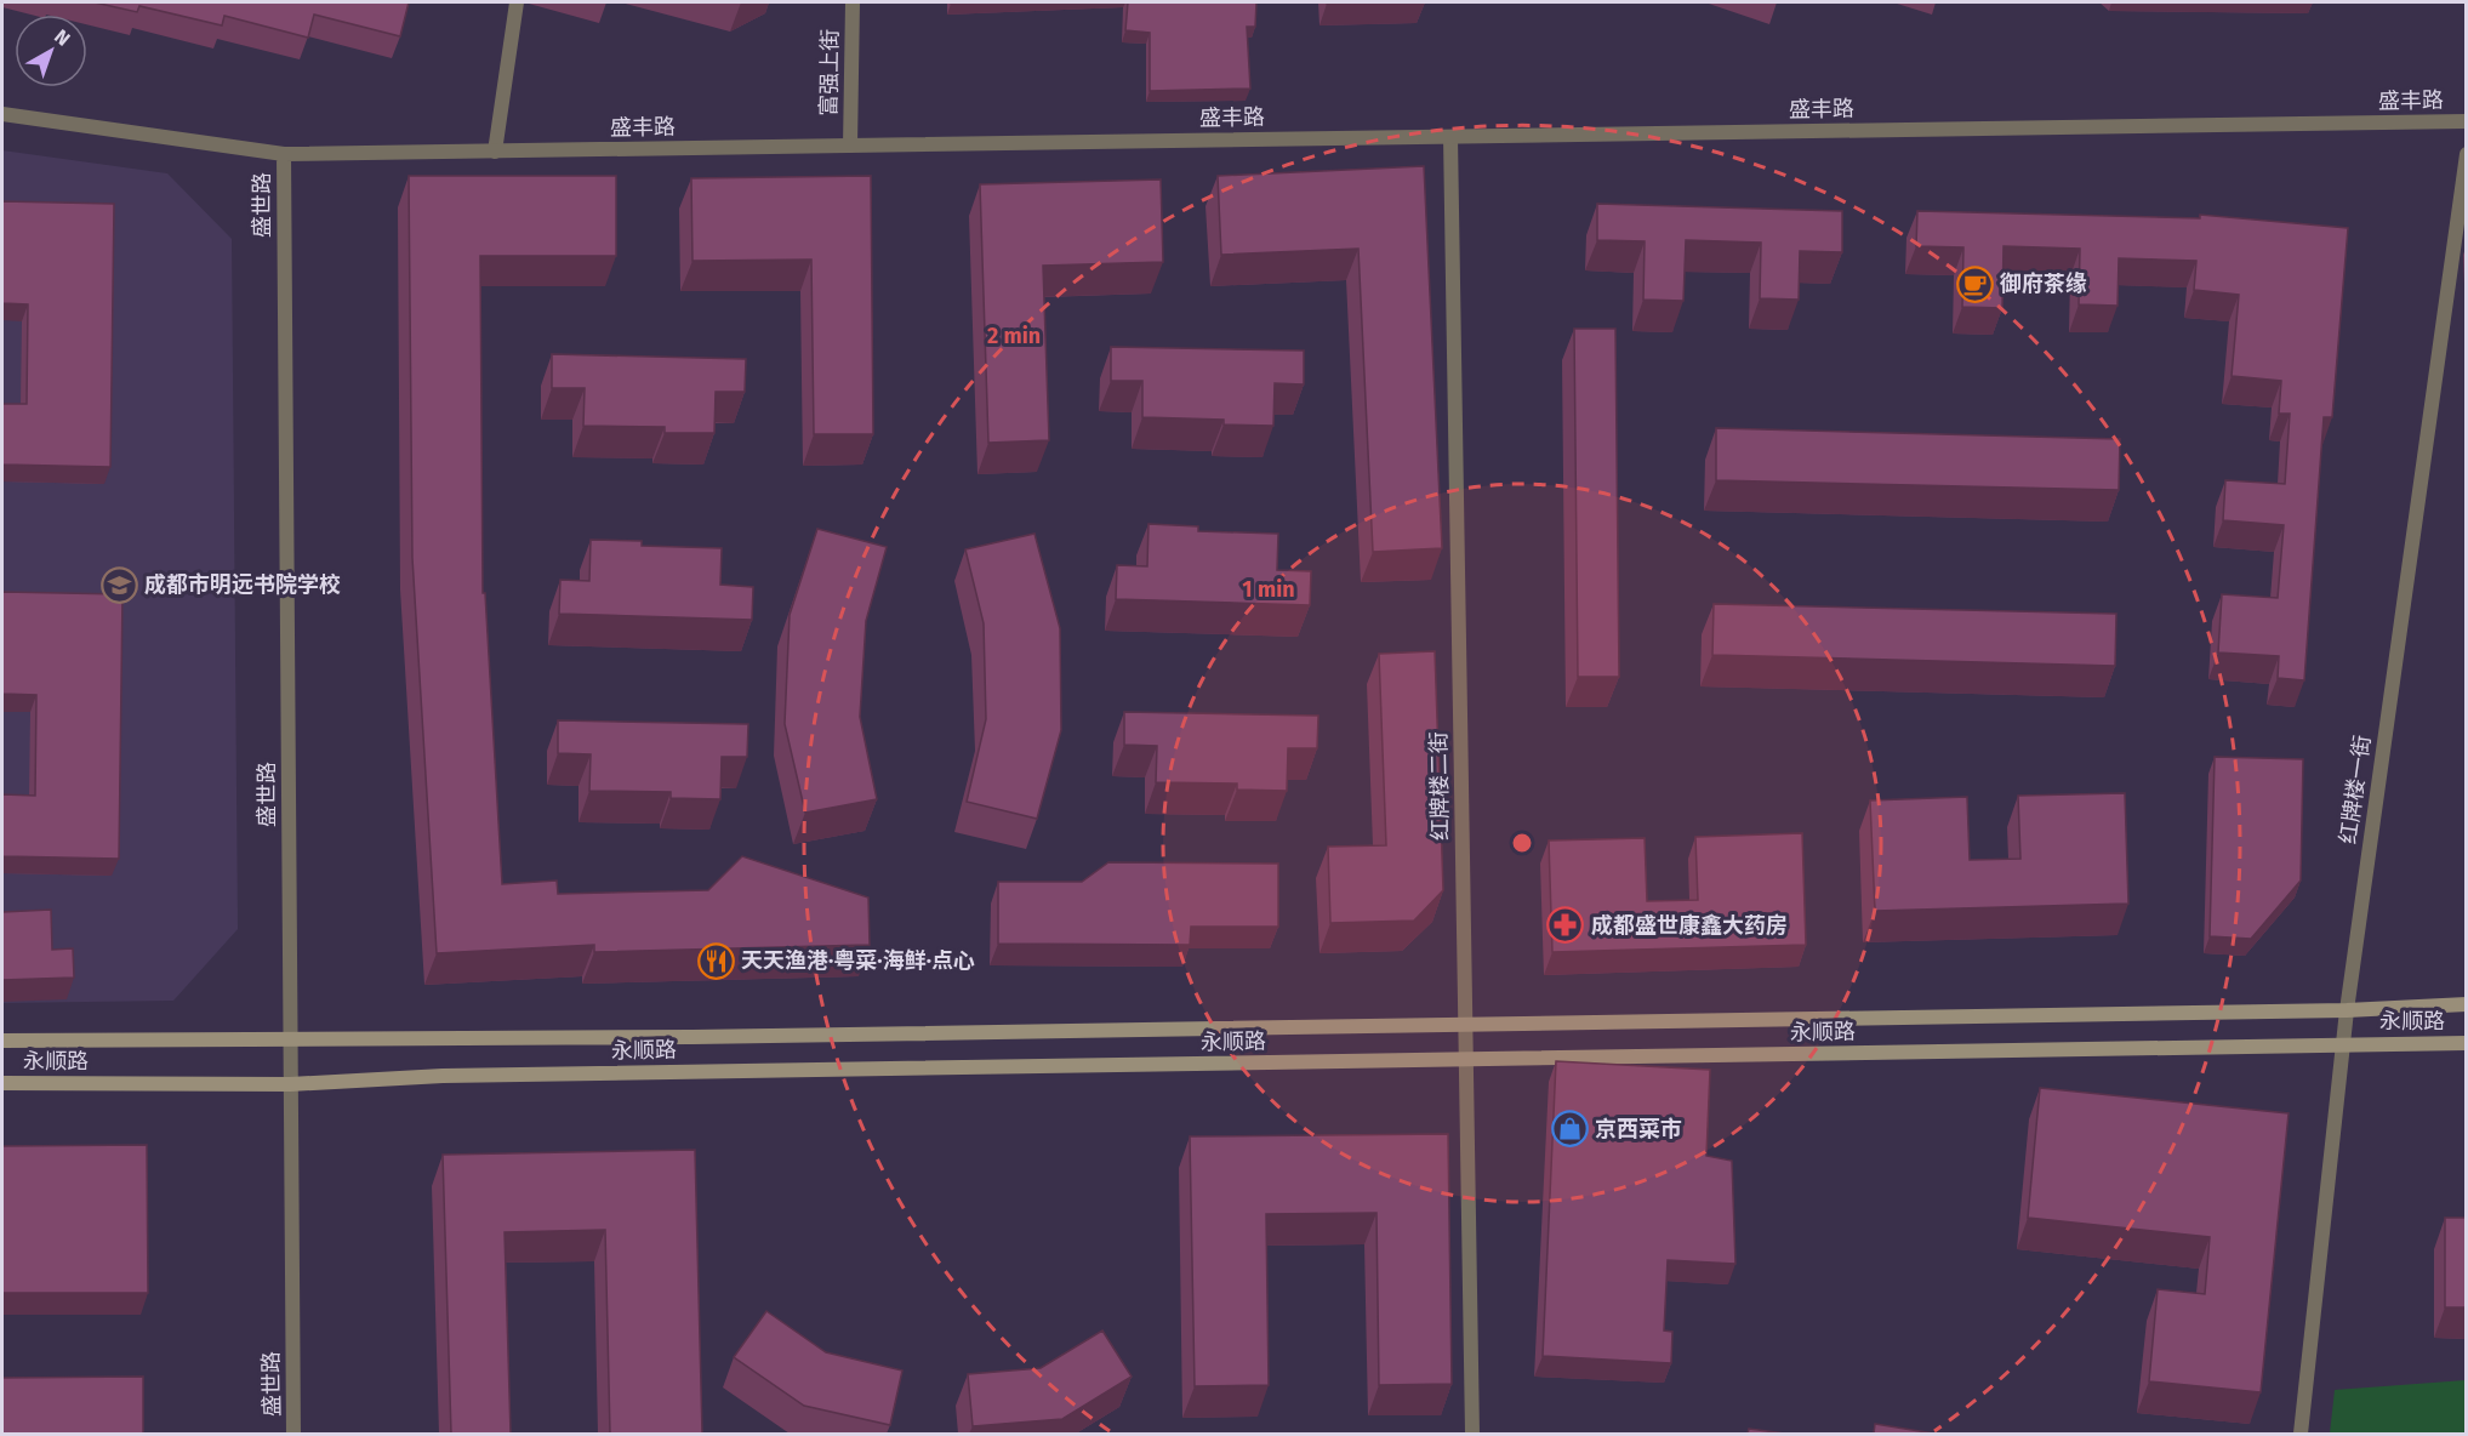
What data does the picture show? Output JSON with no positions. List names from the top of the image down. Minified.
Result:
{"streets":{"main road":["永顺路"],"street":["富强上街","盛丰路","盛世路","红牌楼二街","红牌楼一街"]},"crossings":[["富强上街","盛丰路"],["盛丰路","盛世路"],["盛丰路","红牌楼二街"],["盛世路","永顺路"],["红牌楼二街","永顺路"],["红牌楼一街","永顺路"]],"places":{"cafe":["御府茶缘"],"school or university":["成都市明远书院学校"],"pharmacy":["成都盛世康鑫大药房"],"restaurant":["天天渔港·粤菜·海鲜·点心"],"shop":["京西菜市"]},"north":"top right","rings":["2 min","1 min"]}
